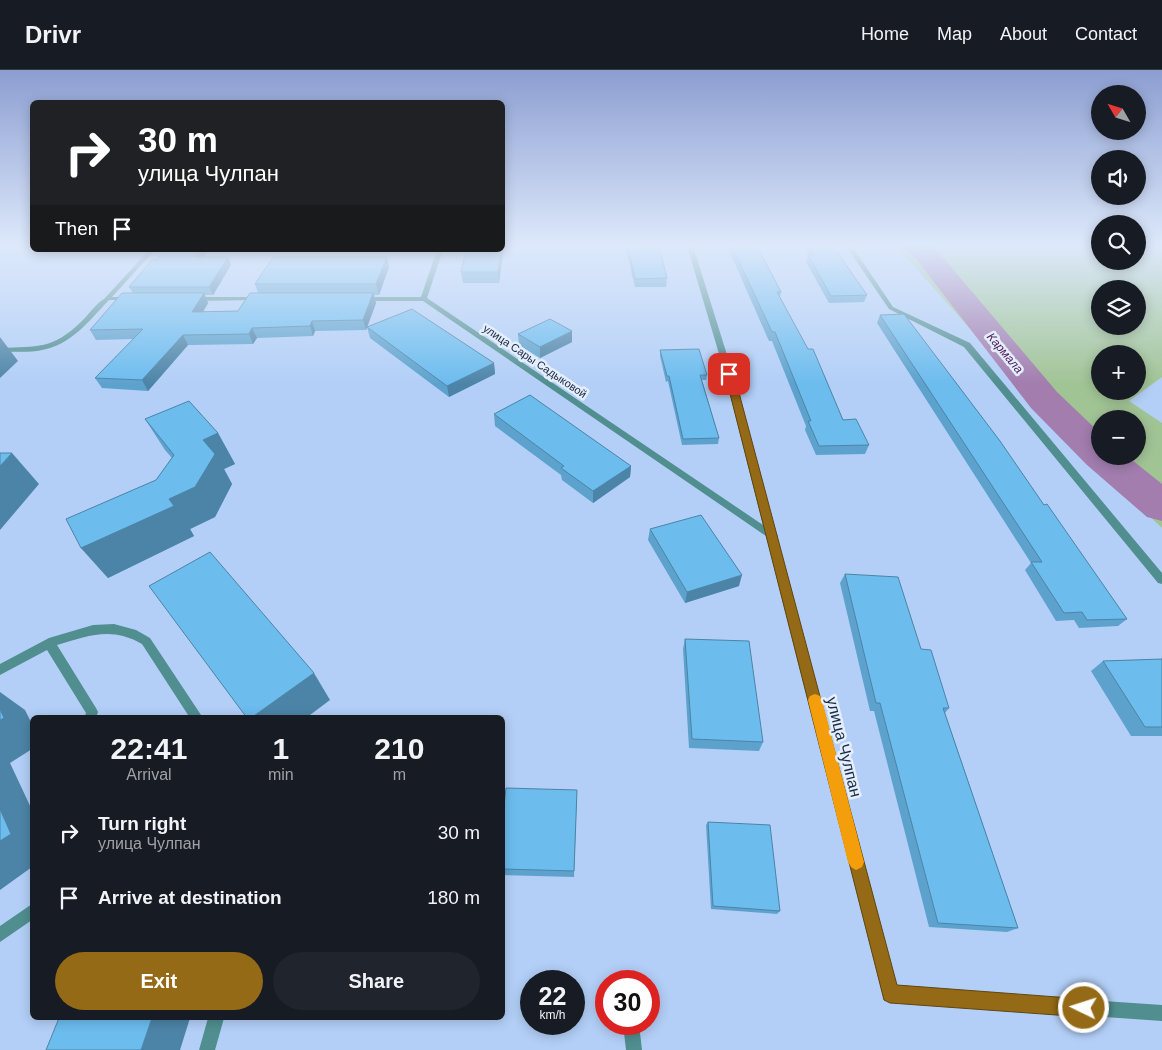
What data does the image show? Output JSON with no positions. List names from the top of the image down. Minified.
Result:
{"streets":{"street":["улица Сары Садыковой","улица Чулпан"]},"crossings":[["улица Сары Садыковой","улица Чулпан"]],"water":["Кармала"],"north":"top left","page":{"header":"Drivr","nav":["Home","Map","About","Contact"],"map_buttons":["+","−"],"turn":["30 m","улица Чулпан"],"then":"Then","eta":["22:41","Arrival","1","min","210","m"],"list":[{"name":"Turn right","note":"улица Чулпан","value":"30 m"},{"name":"Arrive at destination","value":"180 m"}],"buttons":["Exit","Share"],"speed":"22 km/h","limit":"30"}}
